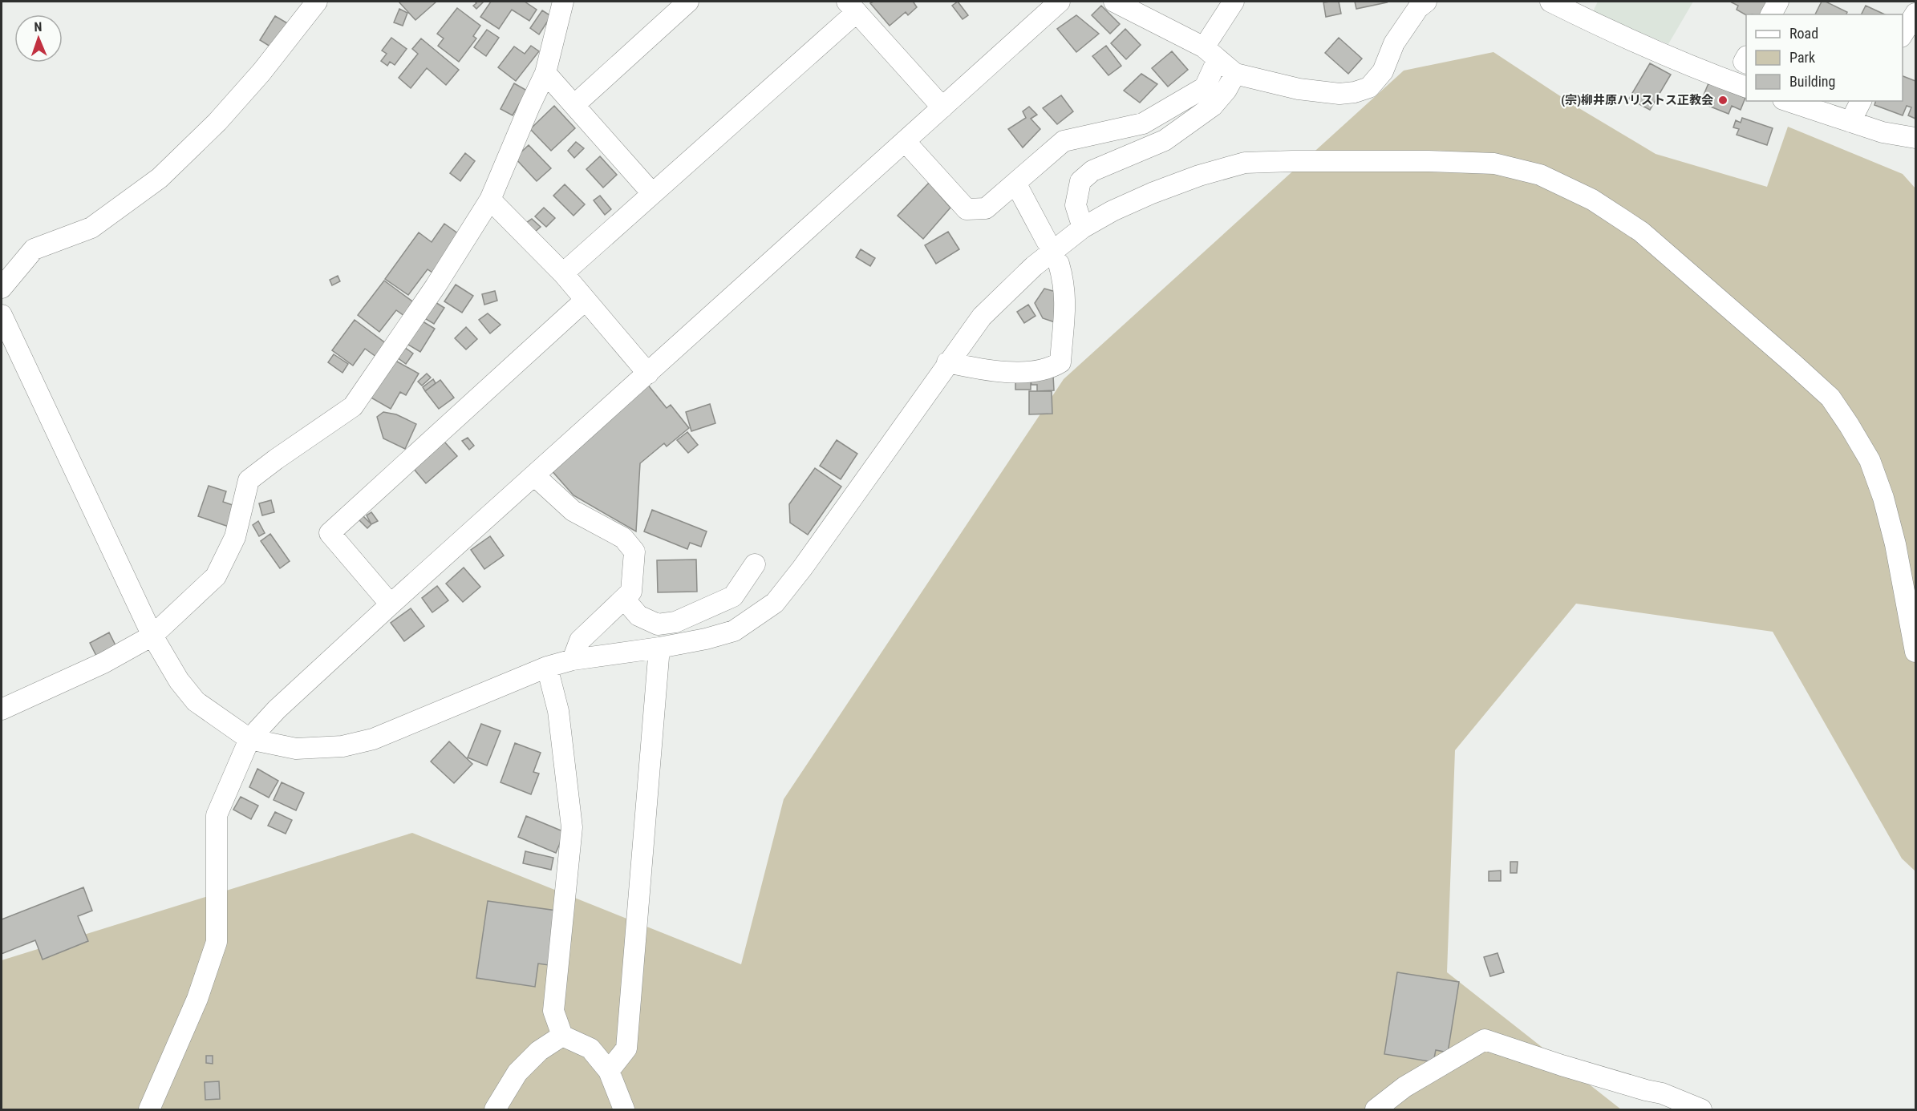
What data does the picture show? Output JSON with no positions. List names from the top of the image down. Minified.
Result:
{"places":["(宗)柳井原ハリストス正教会"],"legend":["Road","Park","Building"],"north":"top"}
